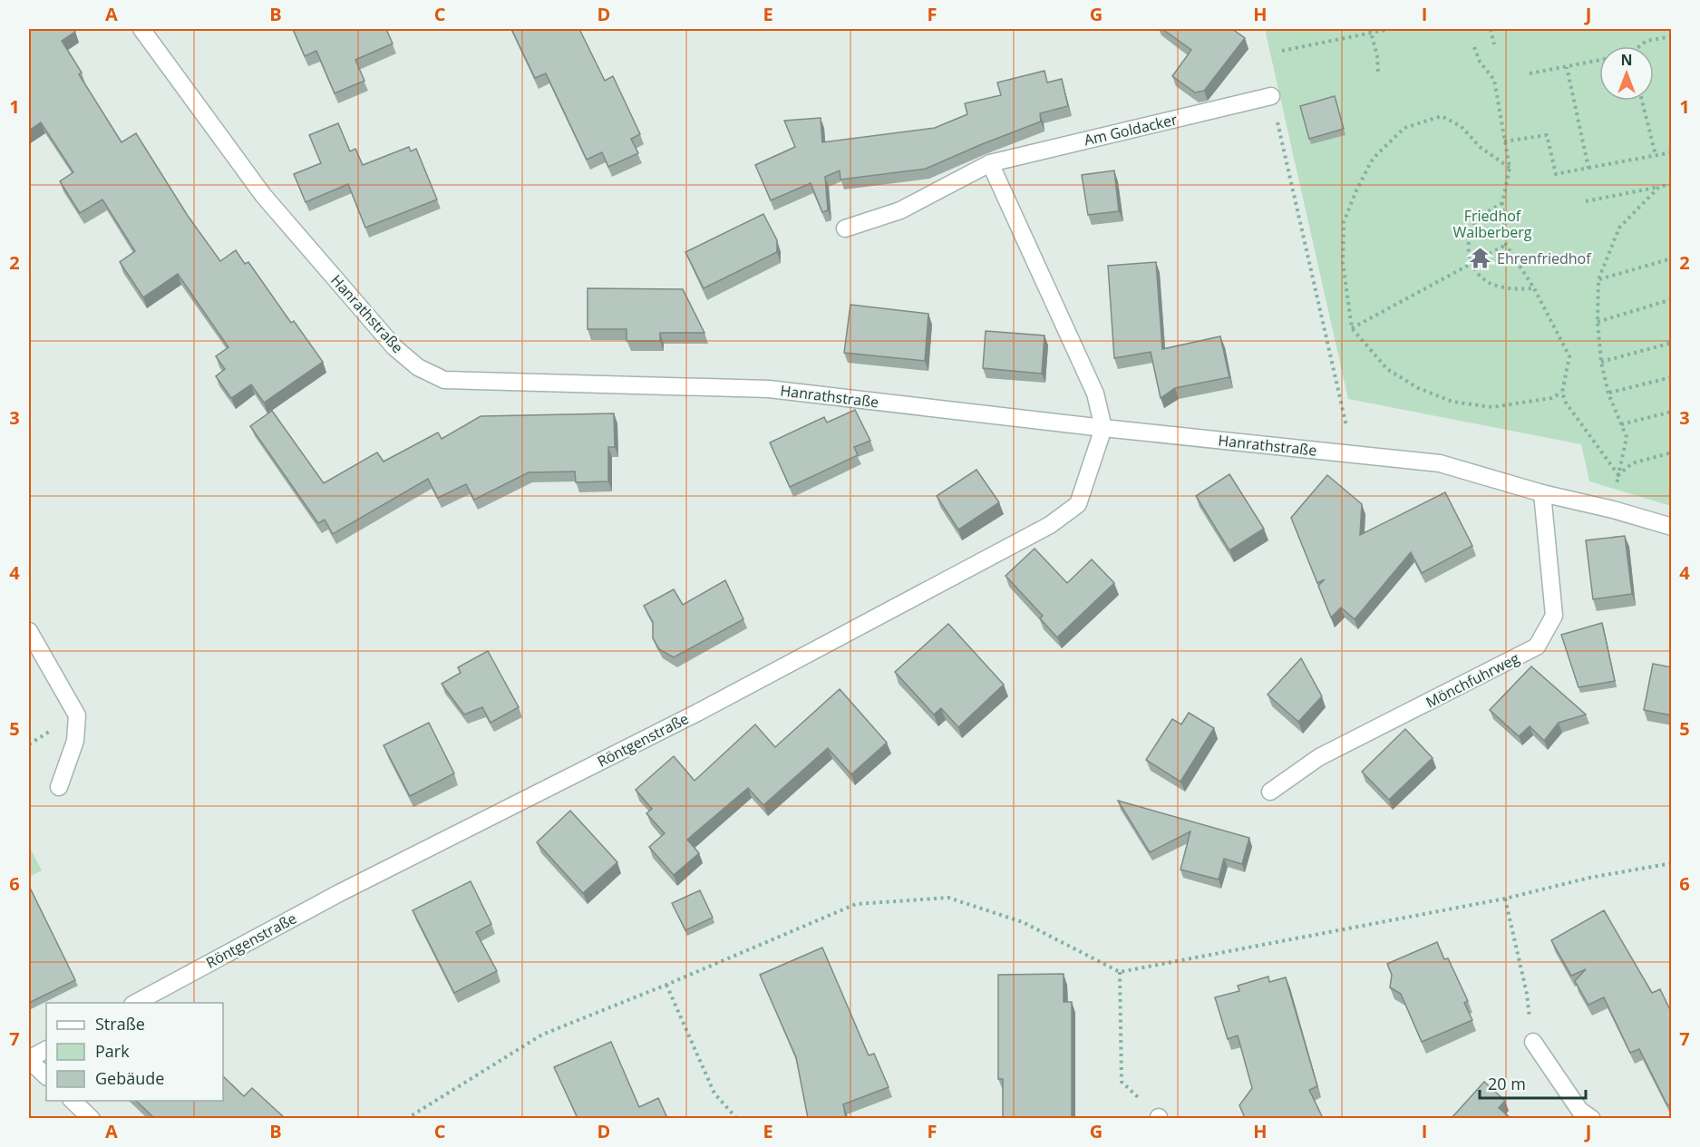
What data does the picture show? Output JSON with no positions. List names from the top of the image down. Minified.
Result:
{"streets":{"street":["Am Goldacker","Hanrathstraße","Mönchfuhrweg","Röntgenstraße"]},"crossings":[["Hanrathstraße","Mönchfuhrweg"],["Hanrathstraße","Röntgenstraße"]],"parks":["Friedhof Walberberg"],"places":{"temple":["Ehrenfriedhof"]},"legend":["Straße","Park","Gebäude"],"scale_bar":"20 m","north":"top","grid":{"columns":["A","B","C","D","E","F","G","H","I","J"],"rows":["1","2","3","4","5","6","7"]}}
